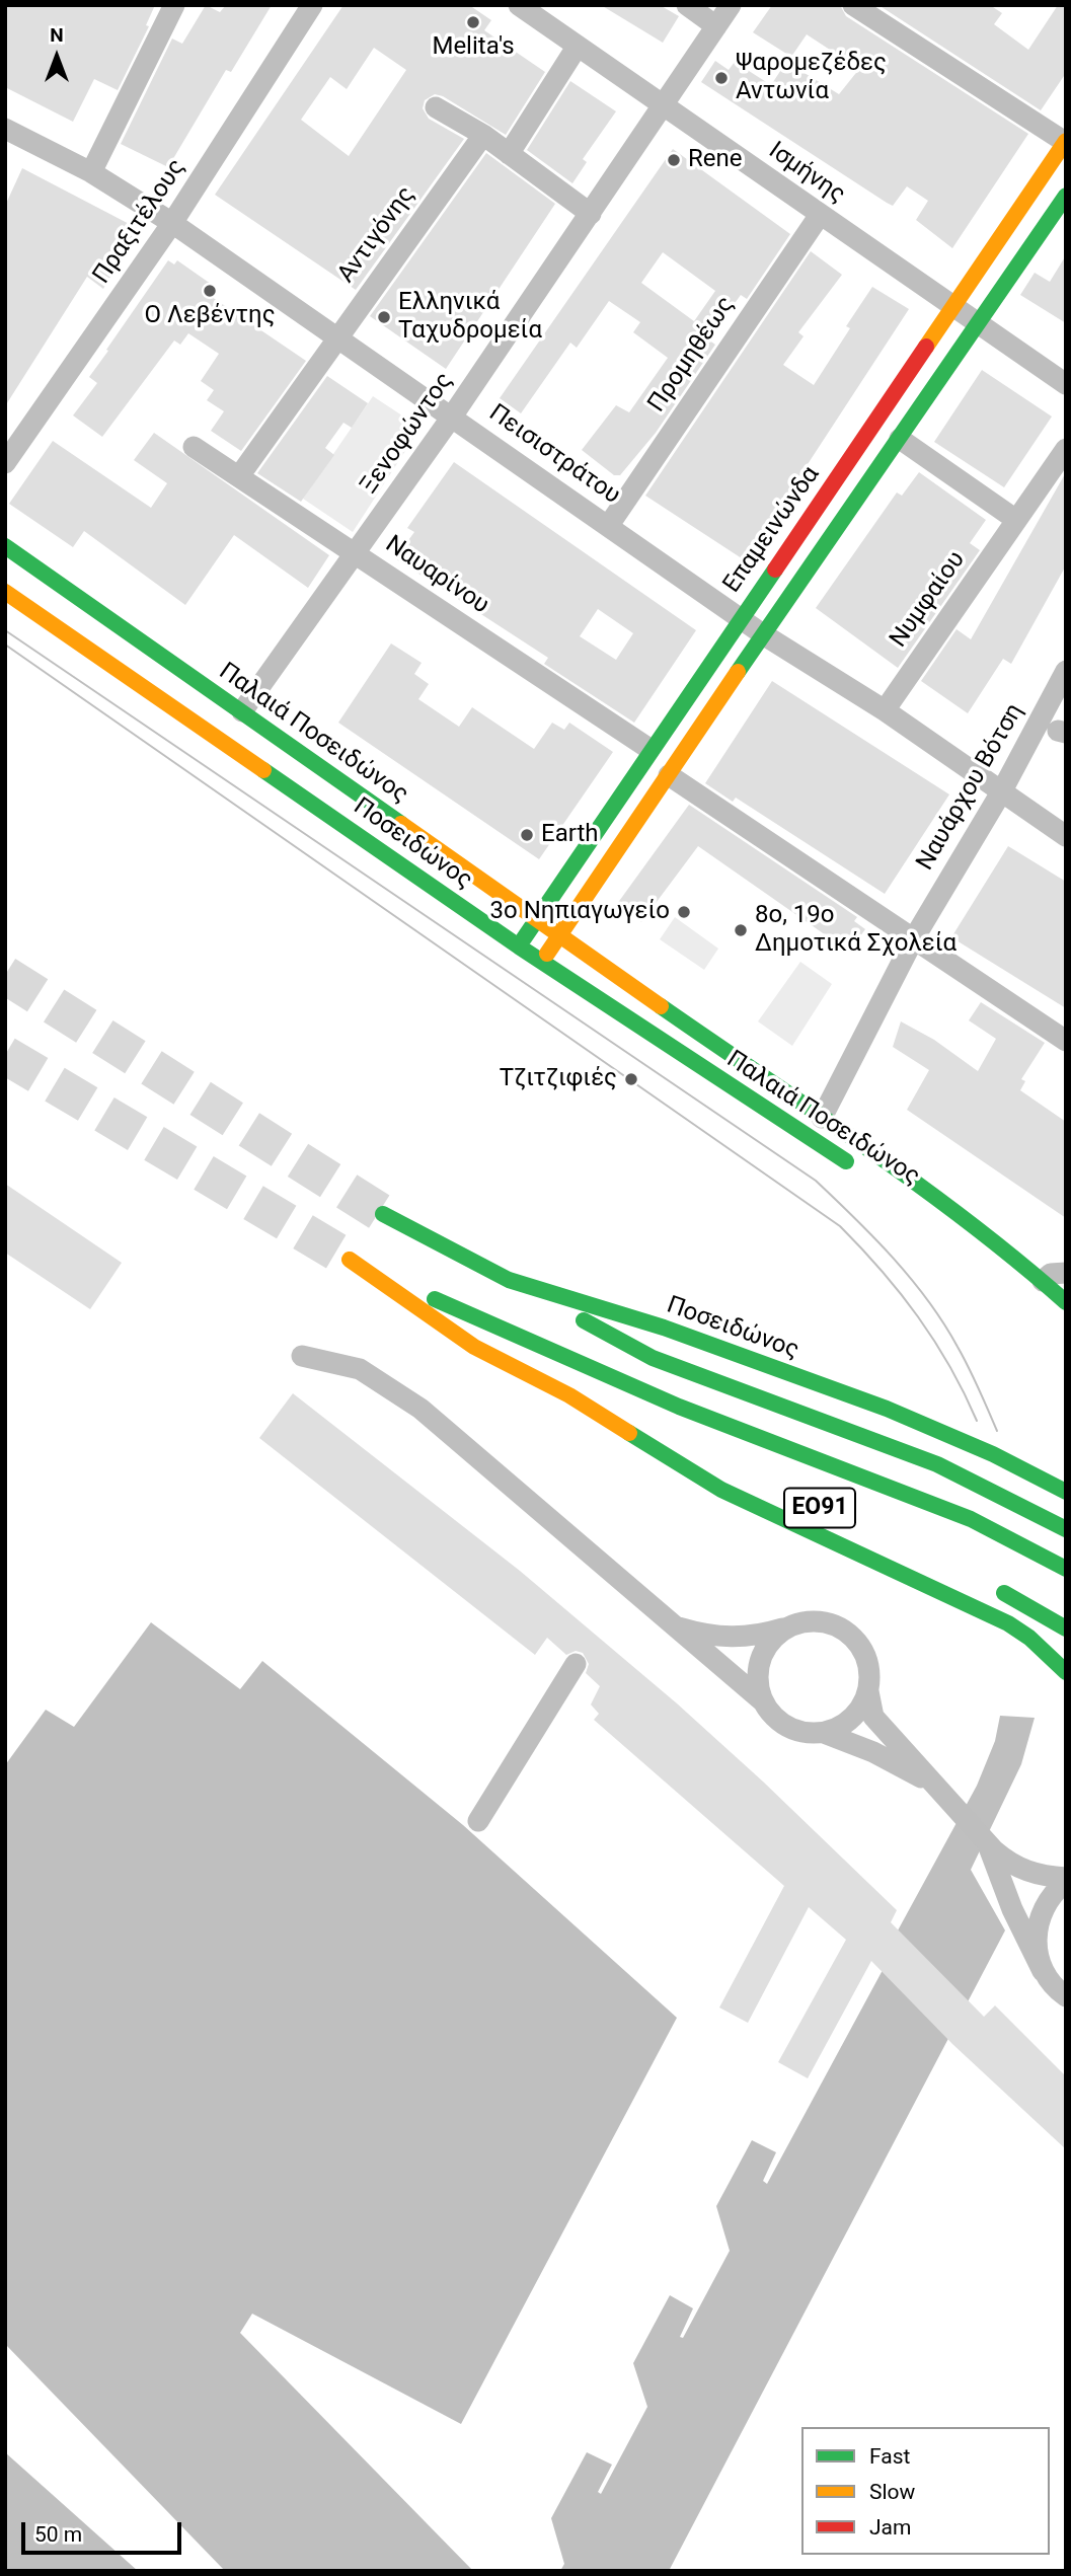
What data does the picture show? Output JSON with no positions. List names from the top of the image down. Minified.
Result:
{"streets":{"main road":["Επαμεινώνδα","Παλαιά Ποσειδώνος","Ποσειδώνος"],"street":["Ισμήνης","Πραξιτέλους","Αντιγόνης","Προμηθέως","Ξενοφώντος","Πεισιστράτου","Ναυαρίνου","Νυμφαίου","Ναυάρχου Βότση"]},"crossings":[["Ισμήνης","Προμηθέως"],["Ισμήνης","Ξενοφώντος"],["Ισμήνης","Επαμεινώνδα"],["Πραξιτέλους","Πεισιστράτου"],["Αντιγόνης","Πεισιστράτου"],["Αντιγόνης","Ναυαρίνου"],["Προμηθέως","Πεισιστράτου"],["Ξενοφώντος","Πεισιστράτου"],["Ξενοφώντος","Ναυαρίνου"],["Ξενοφώντος","Παλαιά Ποσειδώνος"],["Πεισιστράτου","Επαμεινώνδα"],["Πεισιστράτου","Νυμφαίου"],["Πεισιστράτου","Ναυάρχου Βότση"],["Επαμεινώνδα","Ναυαρίνου"],["Επαμεινώνδα","Παλαιά Ποσειδώνος"],["Επαμεινώνδα","Ποσειδώνος"],["Παλαιά Ποσειδώνος","Ναυάρχου Βότση"],["Παλαιά Ποσειδώνος","Ποσειδώνος"]],"places":["Melita's","Ψαρομεζέδες Αντωνία","Rene","Ο Λεβέντης","Ελληνικά Ταχυδρομεία","Earth","3ο Νηπιαγωγείο","8ο, 19ο Δημοτικά Σχολεία","Τζιτζιφιές"],"legend":["Fast","Slow","Jam"],"scale_bar":"50 m","north":"top"}
